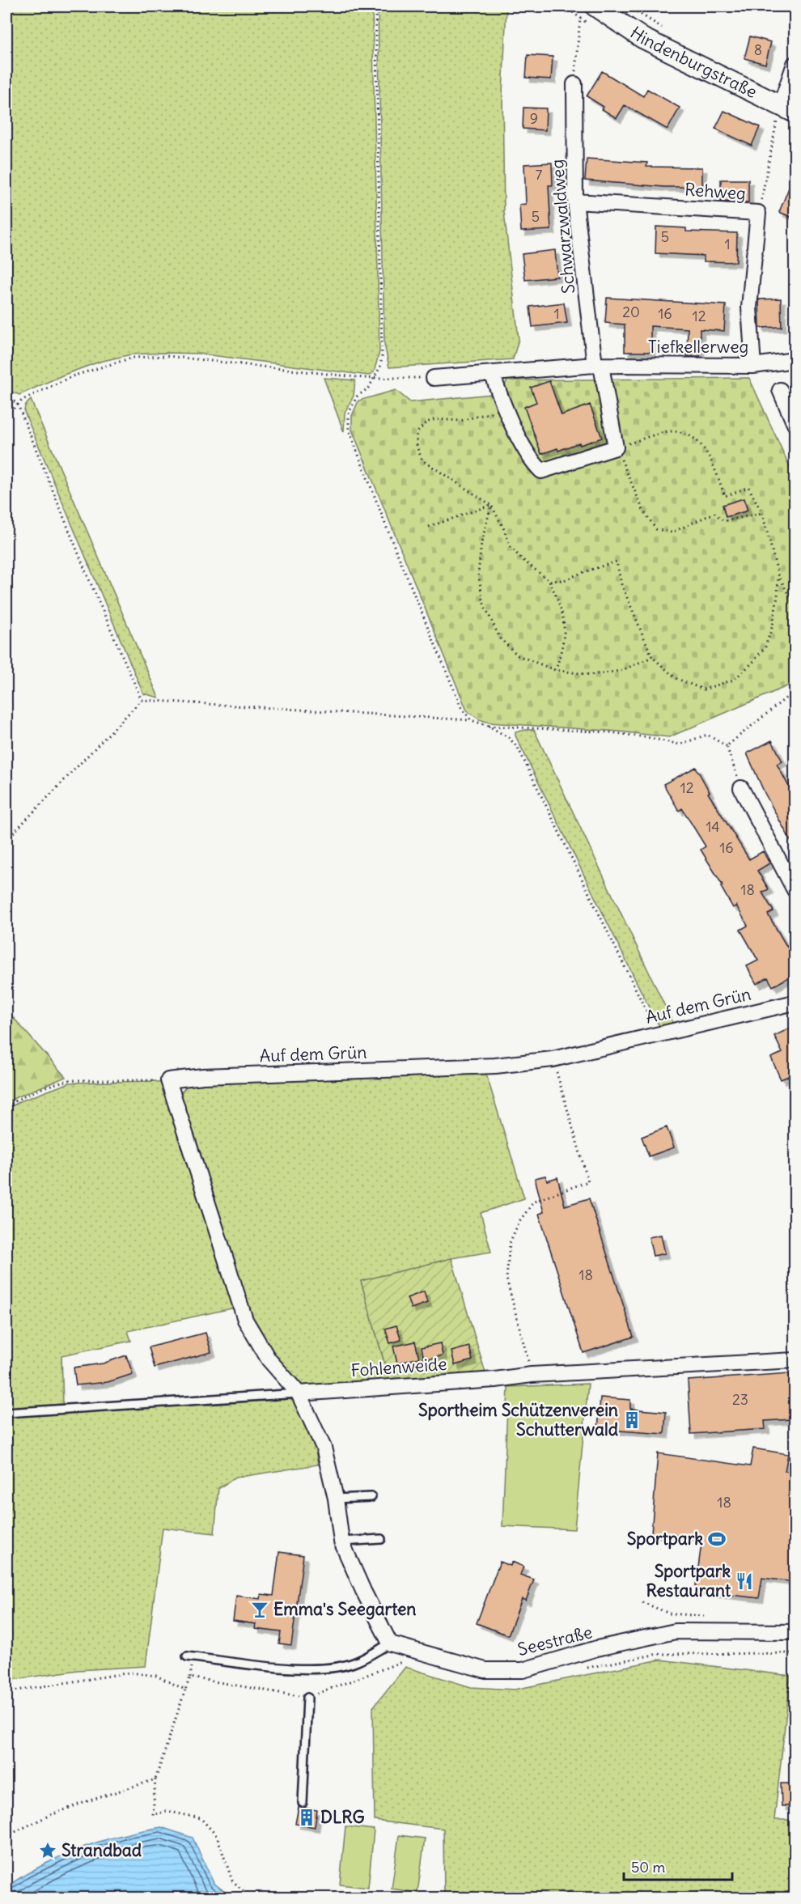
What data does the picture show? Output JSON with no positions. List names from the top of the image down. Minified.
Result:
{"streets":{"street":["Hindenburgstraße","Rehweg","Schwarzwaldweg","Tiefkellerweg","Auf dem Grün","Fohlenweide","Seestraße"]},"crossings":[["Rehweg","Schwarzwaldweg"],["Rehweg","Tiefkellerweg"],["Schwarzwaldweg","Tiefkellerweg"]],"places":{"building":["Sportheim Schützenverein Schutterwald","DLRG"],"sports":["Sportpark"],"restaurant":["Sportpark Restaurant"],"bar":["Emma's Seegarten"],"place":["Strandbad"]},"house_numbers":["8","9","7","5","5","1","20","1","16","12","12","14","16","18","18","23","18"],"scale_bar":"50 m"}
